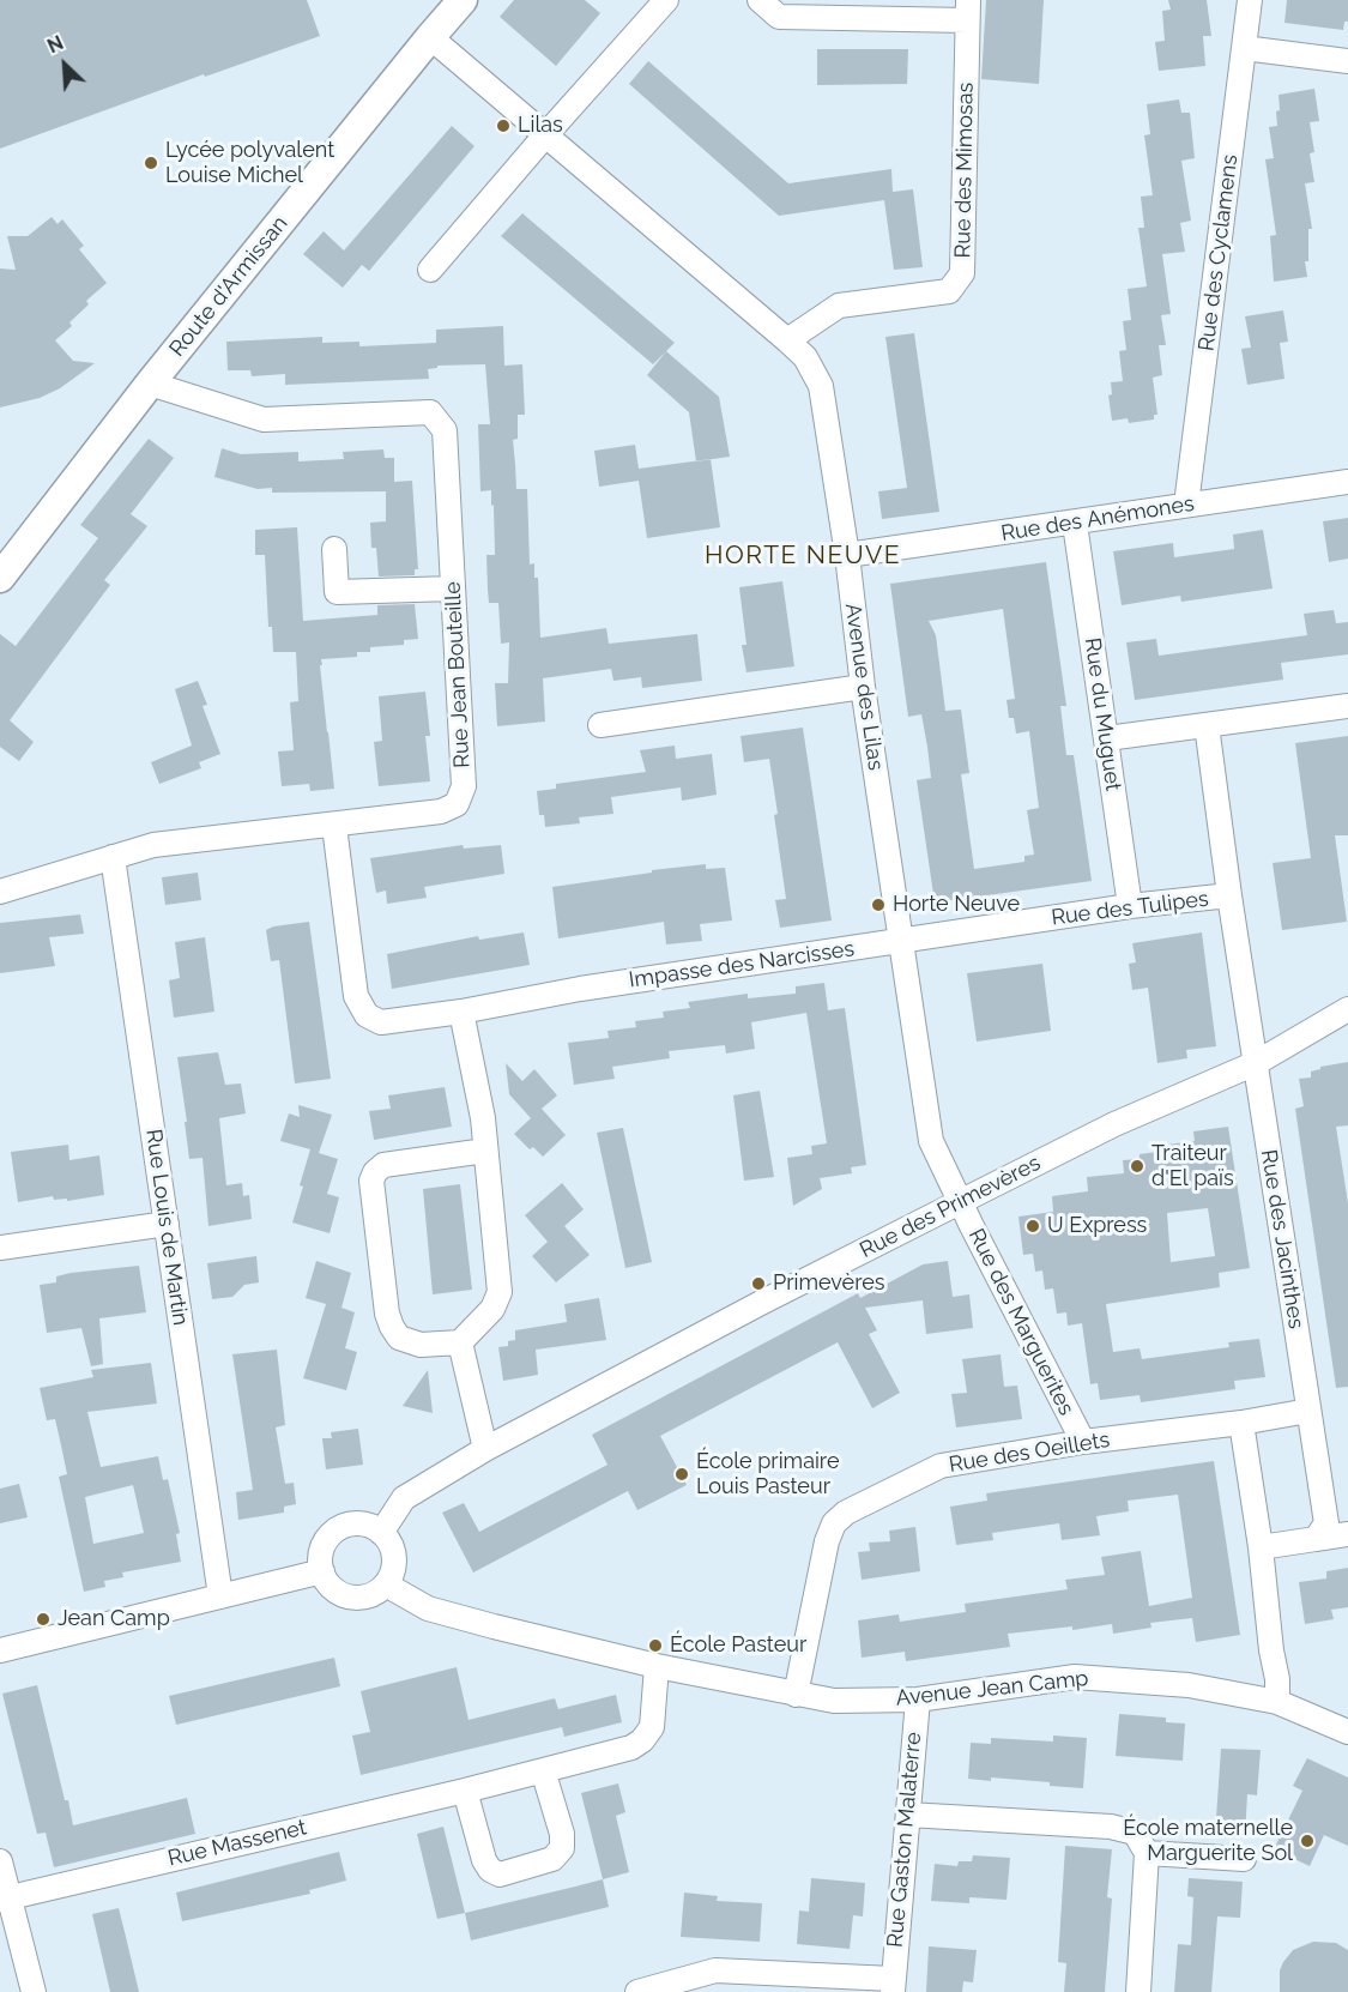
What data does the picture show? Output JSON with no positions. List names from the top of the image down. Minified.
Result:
{"streets":{"street":["Rue des Mimosas","Rue des Cyclamens","Route d'Armissan","Rue des Anémones","Rue Jean Bouteille","Avenue des Lilas","Rue du Muguet","Rue des Tulipes","Impasse des Narcisses","Rue des Primevères","Rue Louis de Martin","Rue des Jacinthes","Rue des Marguerites","Rue des Oeillets","Avenue Jean Camp","Rue Gaston Malaterre","Rue Massenet"]},"crossings":[["Rue des Mimosas","Avenue des Lilas"],["Rue des Cyclamens","Rue des Anémones"],["Route d'Armissan","Rue Jean Bouteille"],["Route d'Armissan","Avenue des Lilas"],["Rue des Anémones","Avenue des Lilas"],["Rue des Anémones","Rue du Muguet"],["Rue Jean Bouteille","Impasse des Narcisses"],["Rue Jean Bouteille","Rue Louis de Martin"],["Avenue des Lilas","Rue des Tulipes"],["Avenue des Lilas","Impasse des Narcisses"],["Avenue des Lilas","Rue des Primevères"],["Avenue des Lilas","Rue des Marguerites"],["Rue du Muguet","Rue des Tulipes"],["Rue des Tulipes","Impasse des Narcisses"],["Rue des Tulipes","Rue des Jacinthes"],["Rue des Primevères","Rue des Jacinthes"],["Rue des Primevères","Rue des Marguerites"],["Rue des Primevères","Avenue Jean Camp"],["Rue des Jacinthes","Rue des Oeillets"],["Rue des Marguerites","Rue des Oeillets"],["Rue des Oeillets","Avenue Jean Camp"],["Avenue Jean Camp","Rue Gaston Malaterre"],["Avenue Jean Camp","Rue Massenet"]],"districts":["HORTE NEUVE"],"places":["Lilas","Lycée polyvalent Louise Michel","Horte Neuve","Traiteur d'El païs","U Express","Primevères","École primaire Louis Pasteur","Jean Camp","École Pasteur","École maternelle Marguerite Sol"],"north":"top left"}
